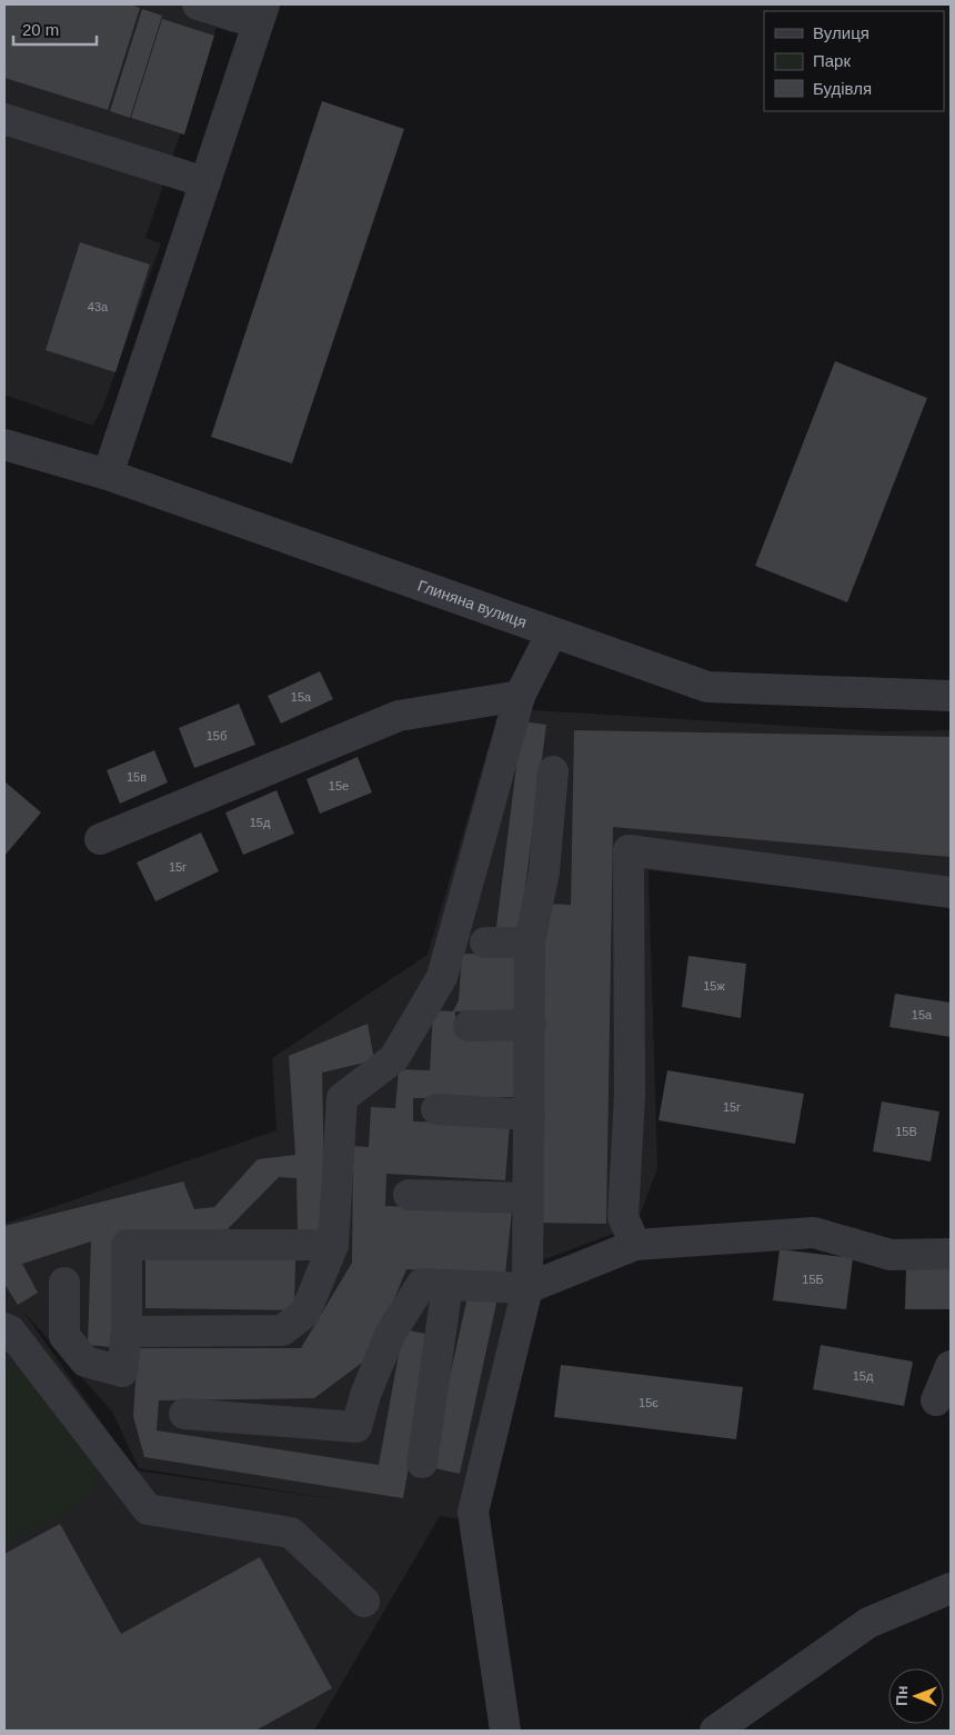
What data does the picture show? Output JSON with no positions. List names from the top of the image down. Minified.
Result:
{"streets":{"street":["Глиняна вулиця"]},"house_numbers":["43а","15а","15б","15в","15е","15д","15г","15ж","15а","15г","15В","15Б","15д","15є"],"legend":["Вулиця","Парк","Будівля"],"scale_bar":"20 m","north":"left"}
